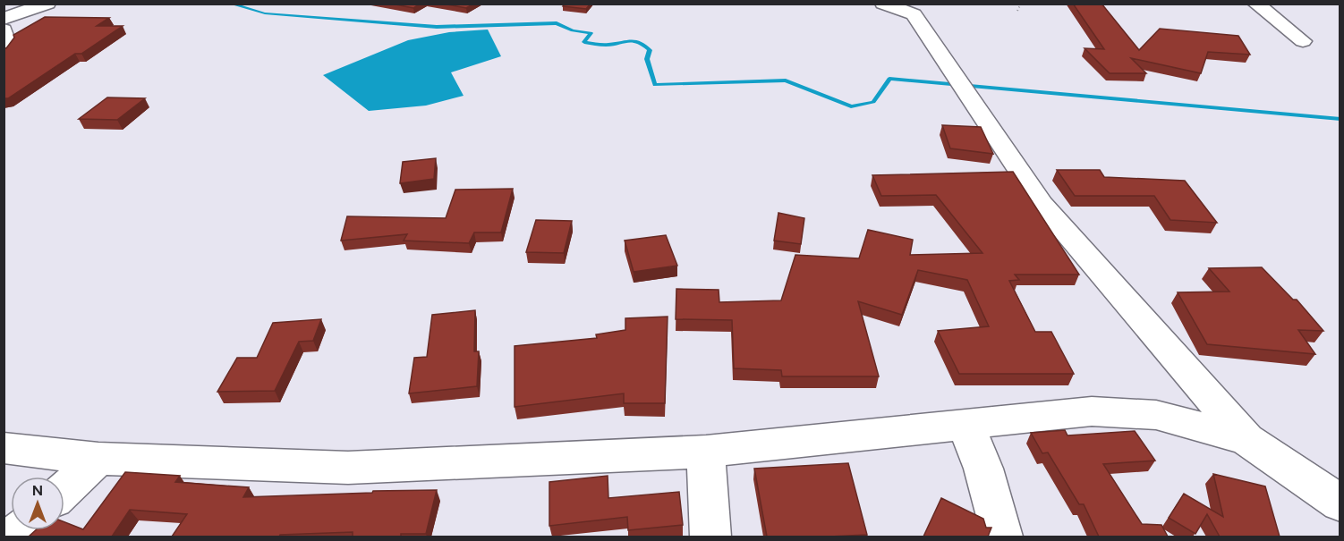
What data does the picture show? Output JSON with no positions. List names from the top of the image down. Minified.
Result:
{"north":"top"}
